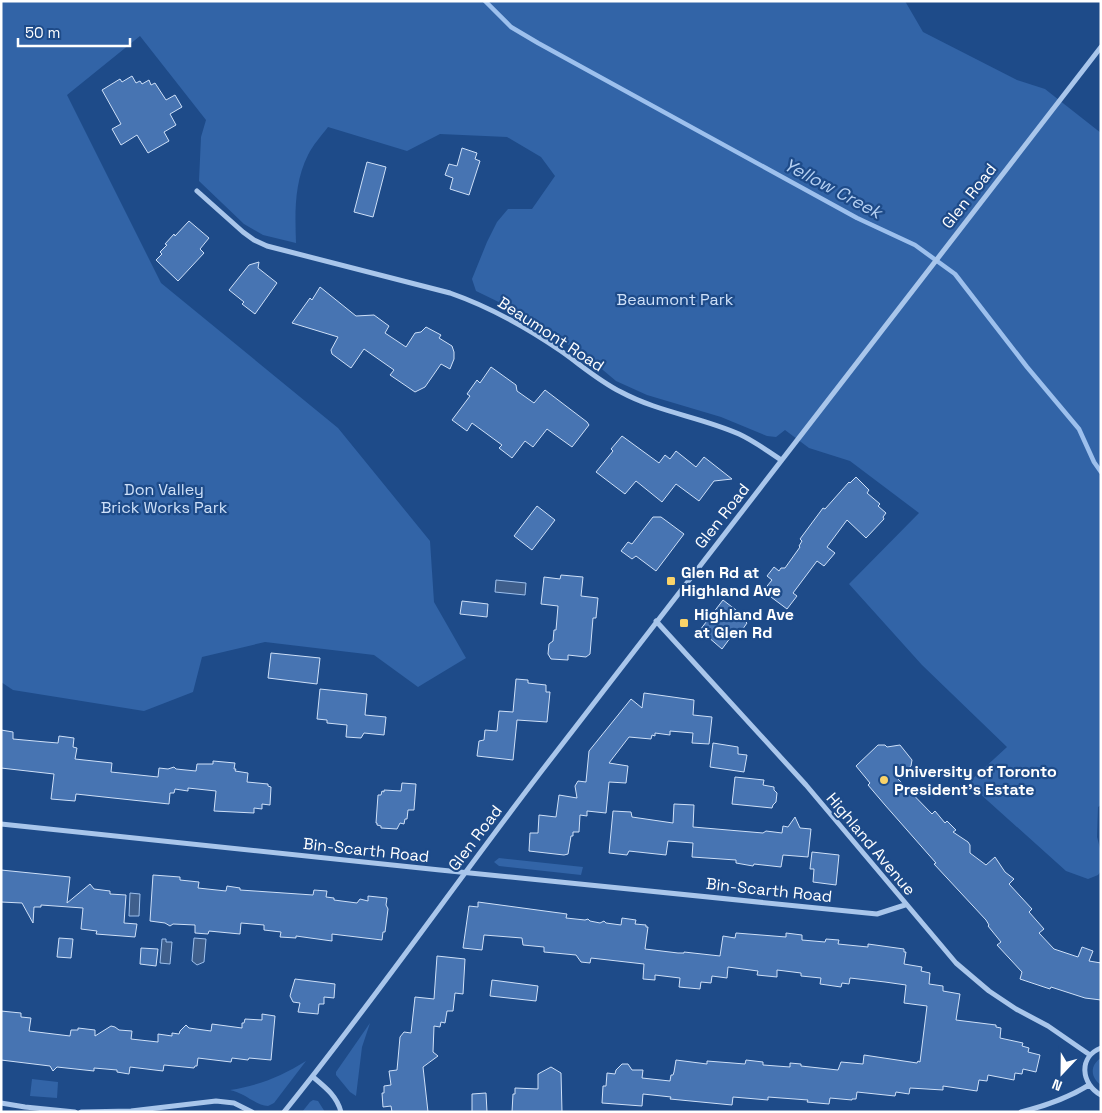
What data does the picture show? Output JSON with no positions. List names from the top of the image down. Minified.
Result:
{"streets":{"street":["Glen Road","Beaumont Road","Highland Avenue","Bin-Scarth Road"]},"crossings":[["Glen Road","Beaumont Road"],["Glen Road","Highland Avenue"],["Glen Road","Bin-Scarth Road"],["Highland Avenue","Bin-Scarth Road"]],"water":["Yellow Creek"],"parks":["Beaumont Park","Don Valley Brick Works Park"],"places":{"transit":["Glen Rd at Highland Ave","Highland Ave at Glen Rd"],"other":["University of Toronto President's Estate"]},"scale_bar":"50 m","north":"bottom"}
